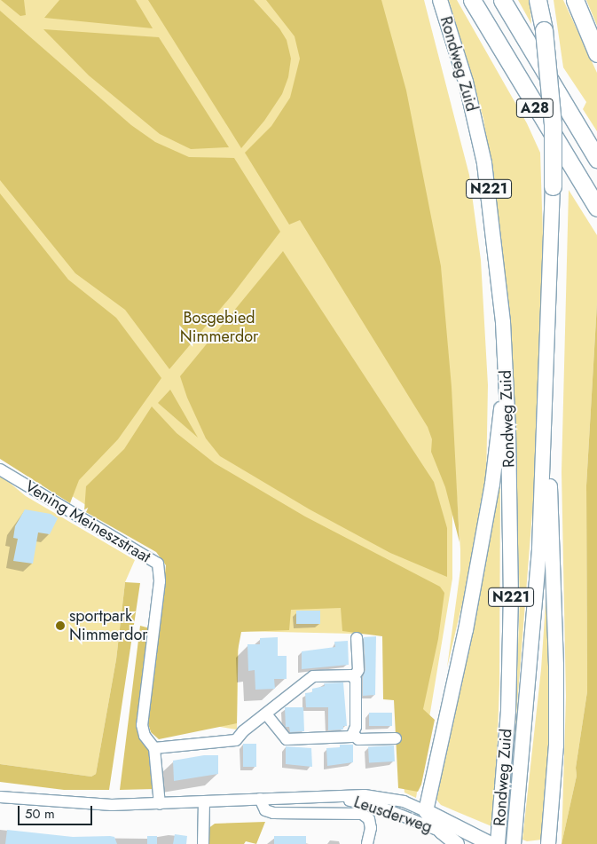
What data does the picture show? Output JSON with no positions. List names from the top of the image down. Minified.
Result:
{"streets":{"highway":["A28"],"main road":["Rondweg Zuid","N221","Leusderweg"],"street":["Vening Meineszstraat"]},"crossings":[["Rondweg Zuid","A28"],["Rondweg Zuid","N221"],["N221","Leusderweg"],["Vening Meineszstraat","Leusderweg"]],"parks":["Bosgebied Nimmerdor"],"places":["sportpark Nimmerdor"],"scale_bar":"50 m"}
